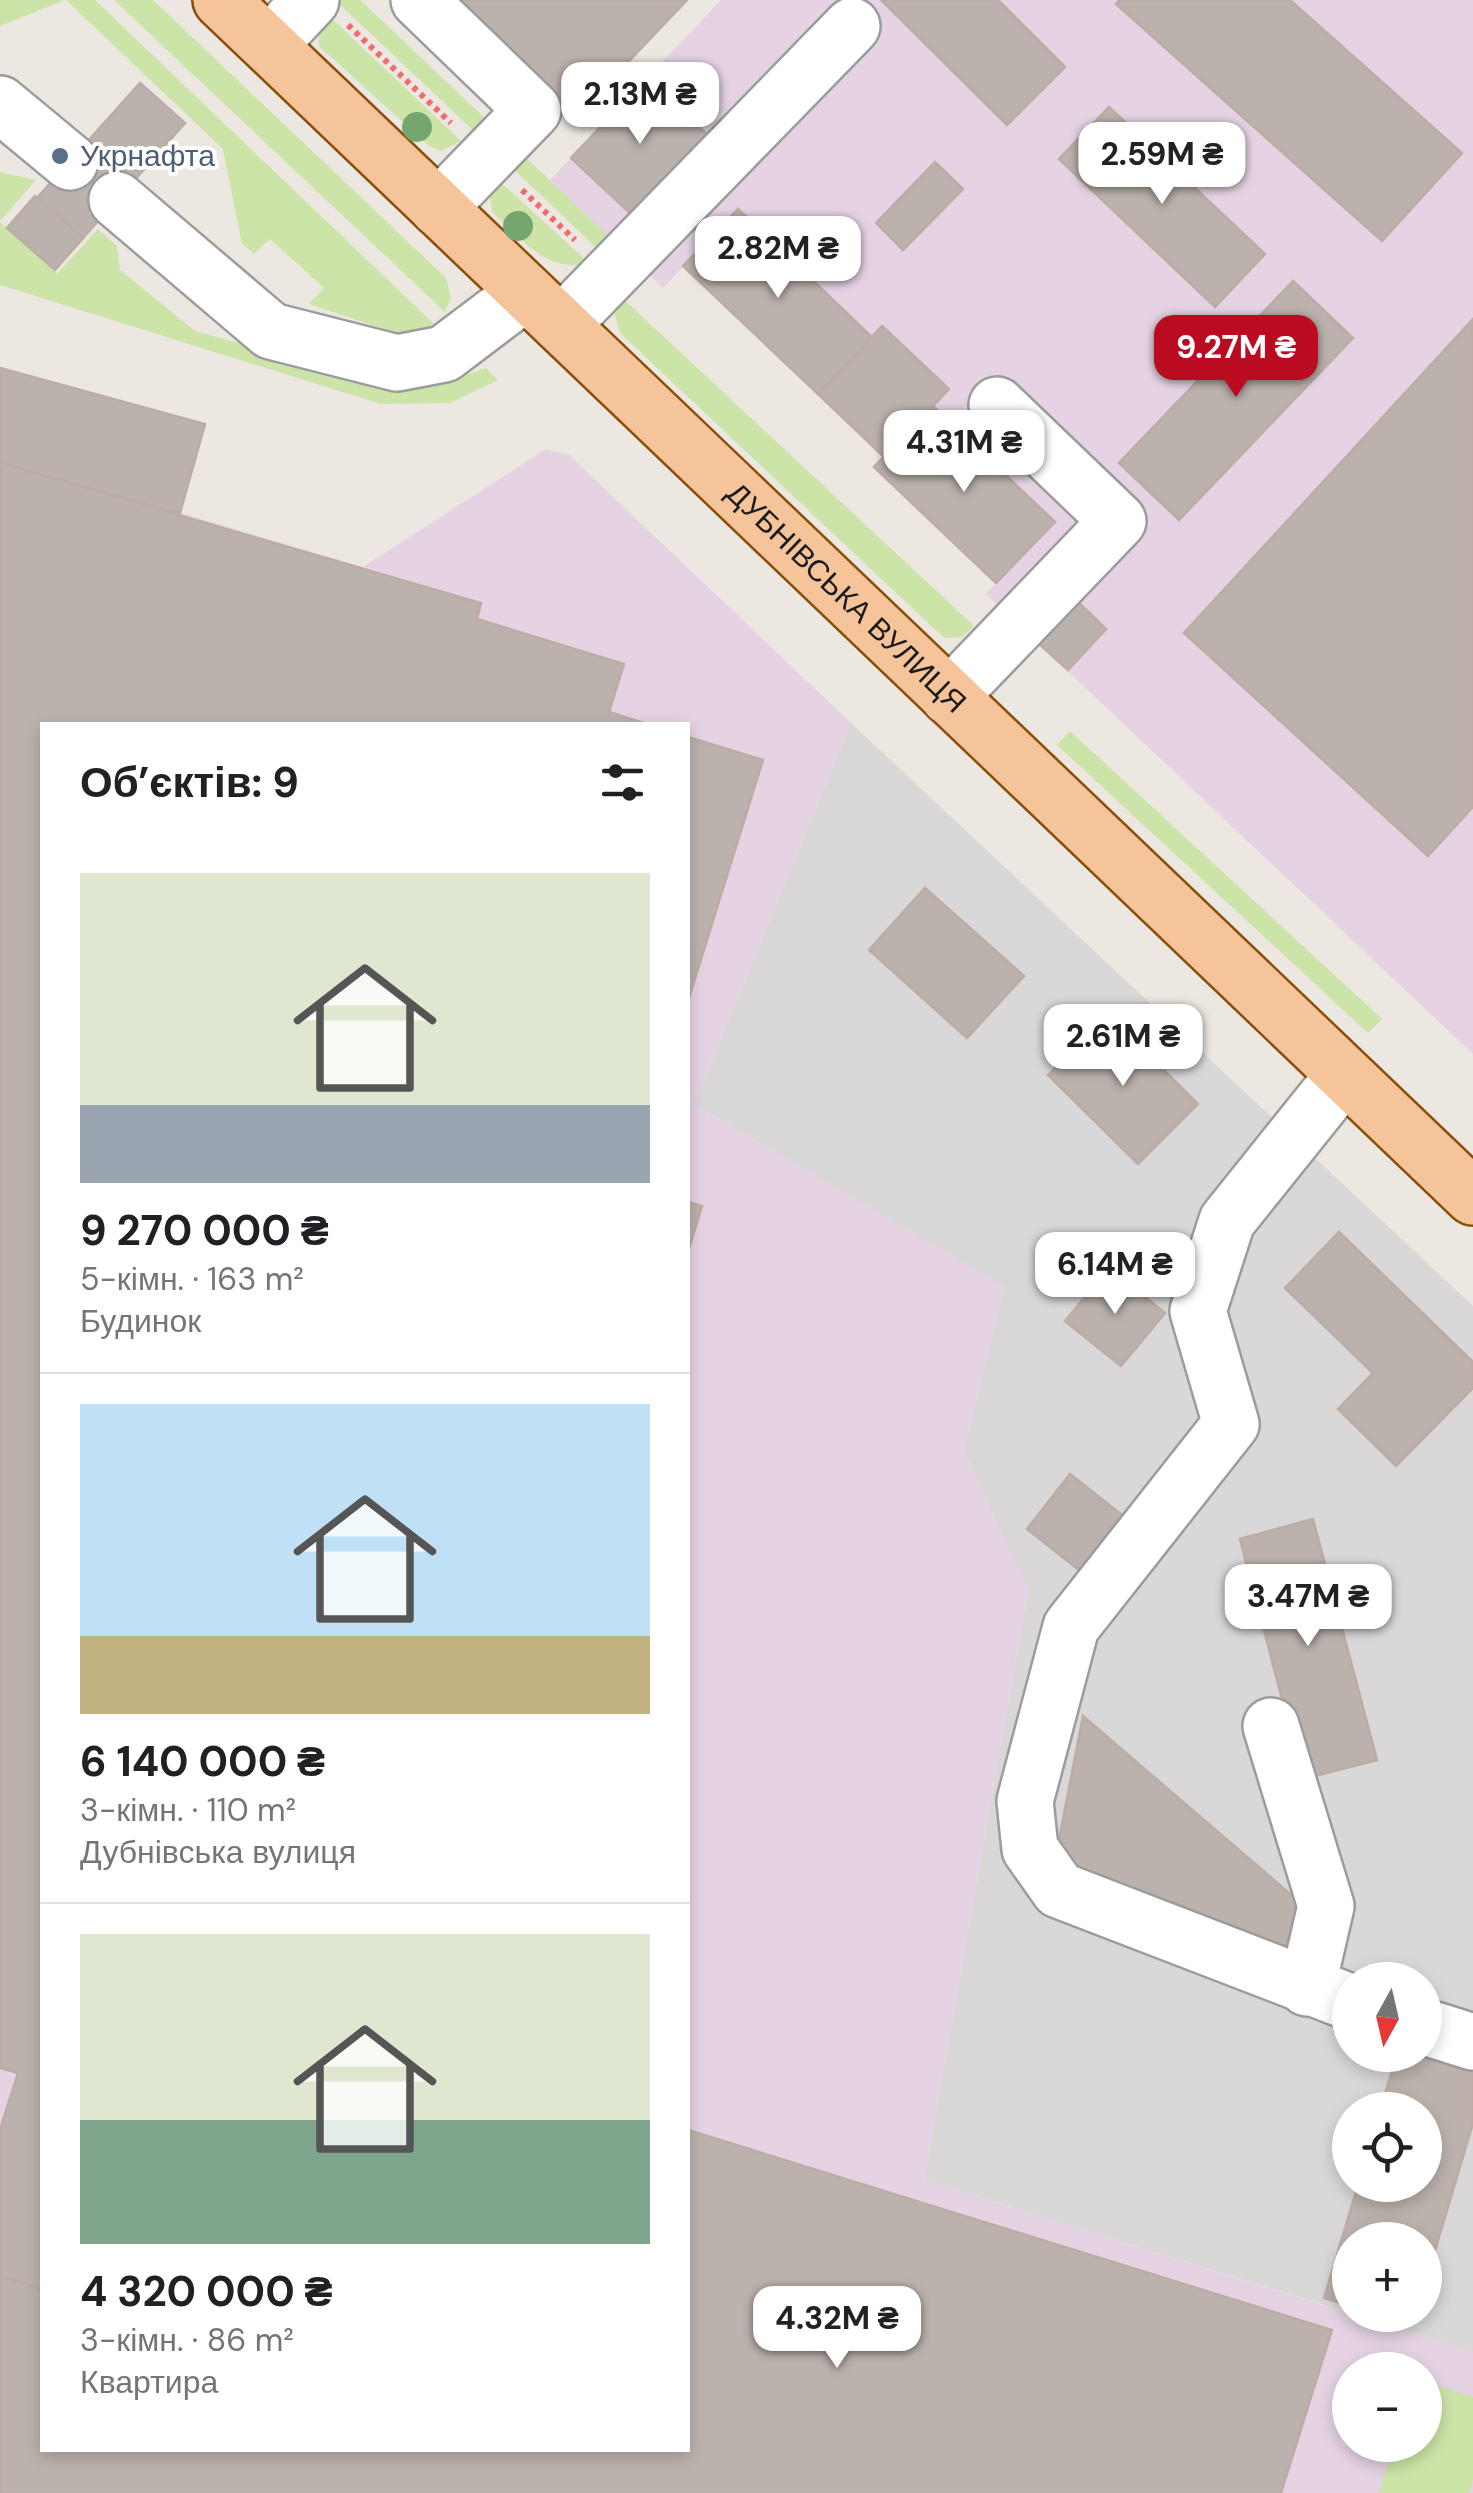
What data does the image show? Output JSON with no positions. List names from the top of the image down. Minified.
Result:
{"streets":{"main road":["ДУБНІВСЬКА ВУЛИЦЯ"]},"places":["Укрнафта"],"north":"bottom","page":{"price":["2.13M ₴","2.59M ₴","2.82M ₴","9.27M ₴","4.31M ₴","2.61M ₴","6.14M ₴","3.47M ₴","4.32M ₴"],"heading":"Об’єктів: 9","list":[{"name":"9 270 000 ₴","note":"5-кімн. · 163 m² · Будинок"},{"name":"6 140 000 ₴","note":"3-кімн. · 110 m² · Дубнівська вулиця"},{"name":"4 320 000 ₴","note":"3-кімн. · 86 m² · Квартира"}],"map_buttons":["+","−"]}}
